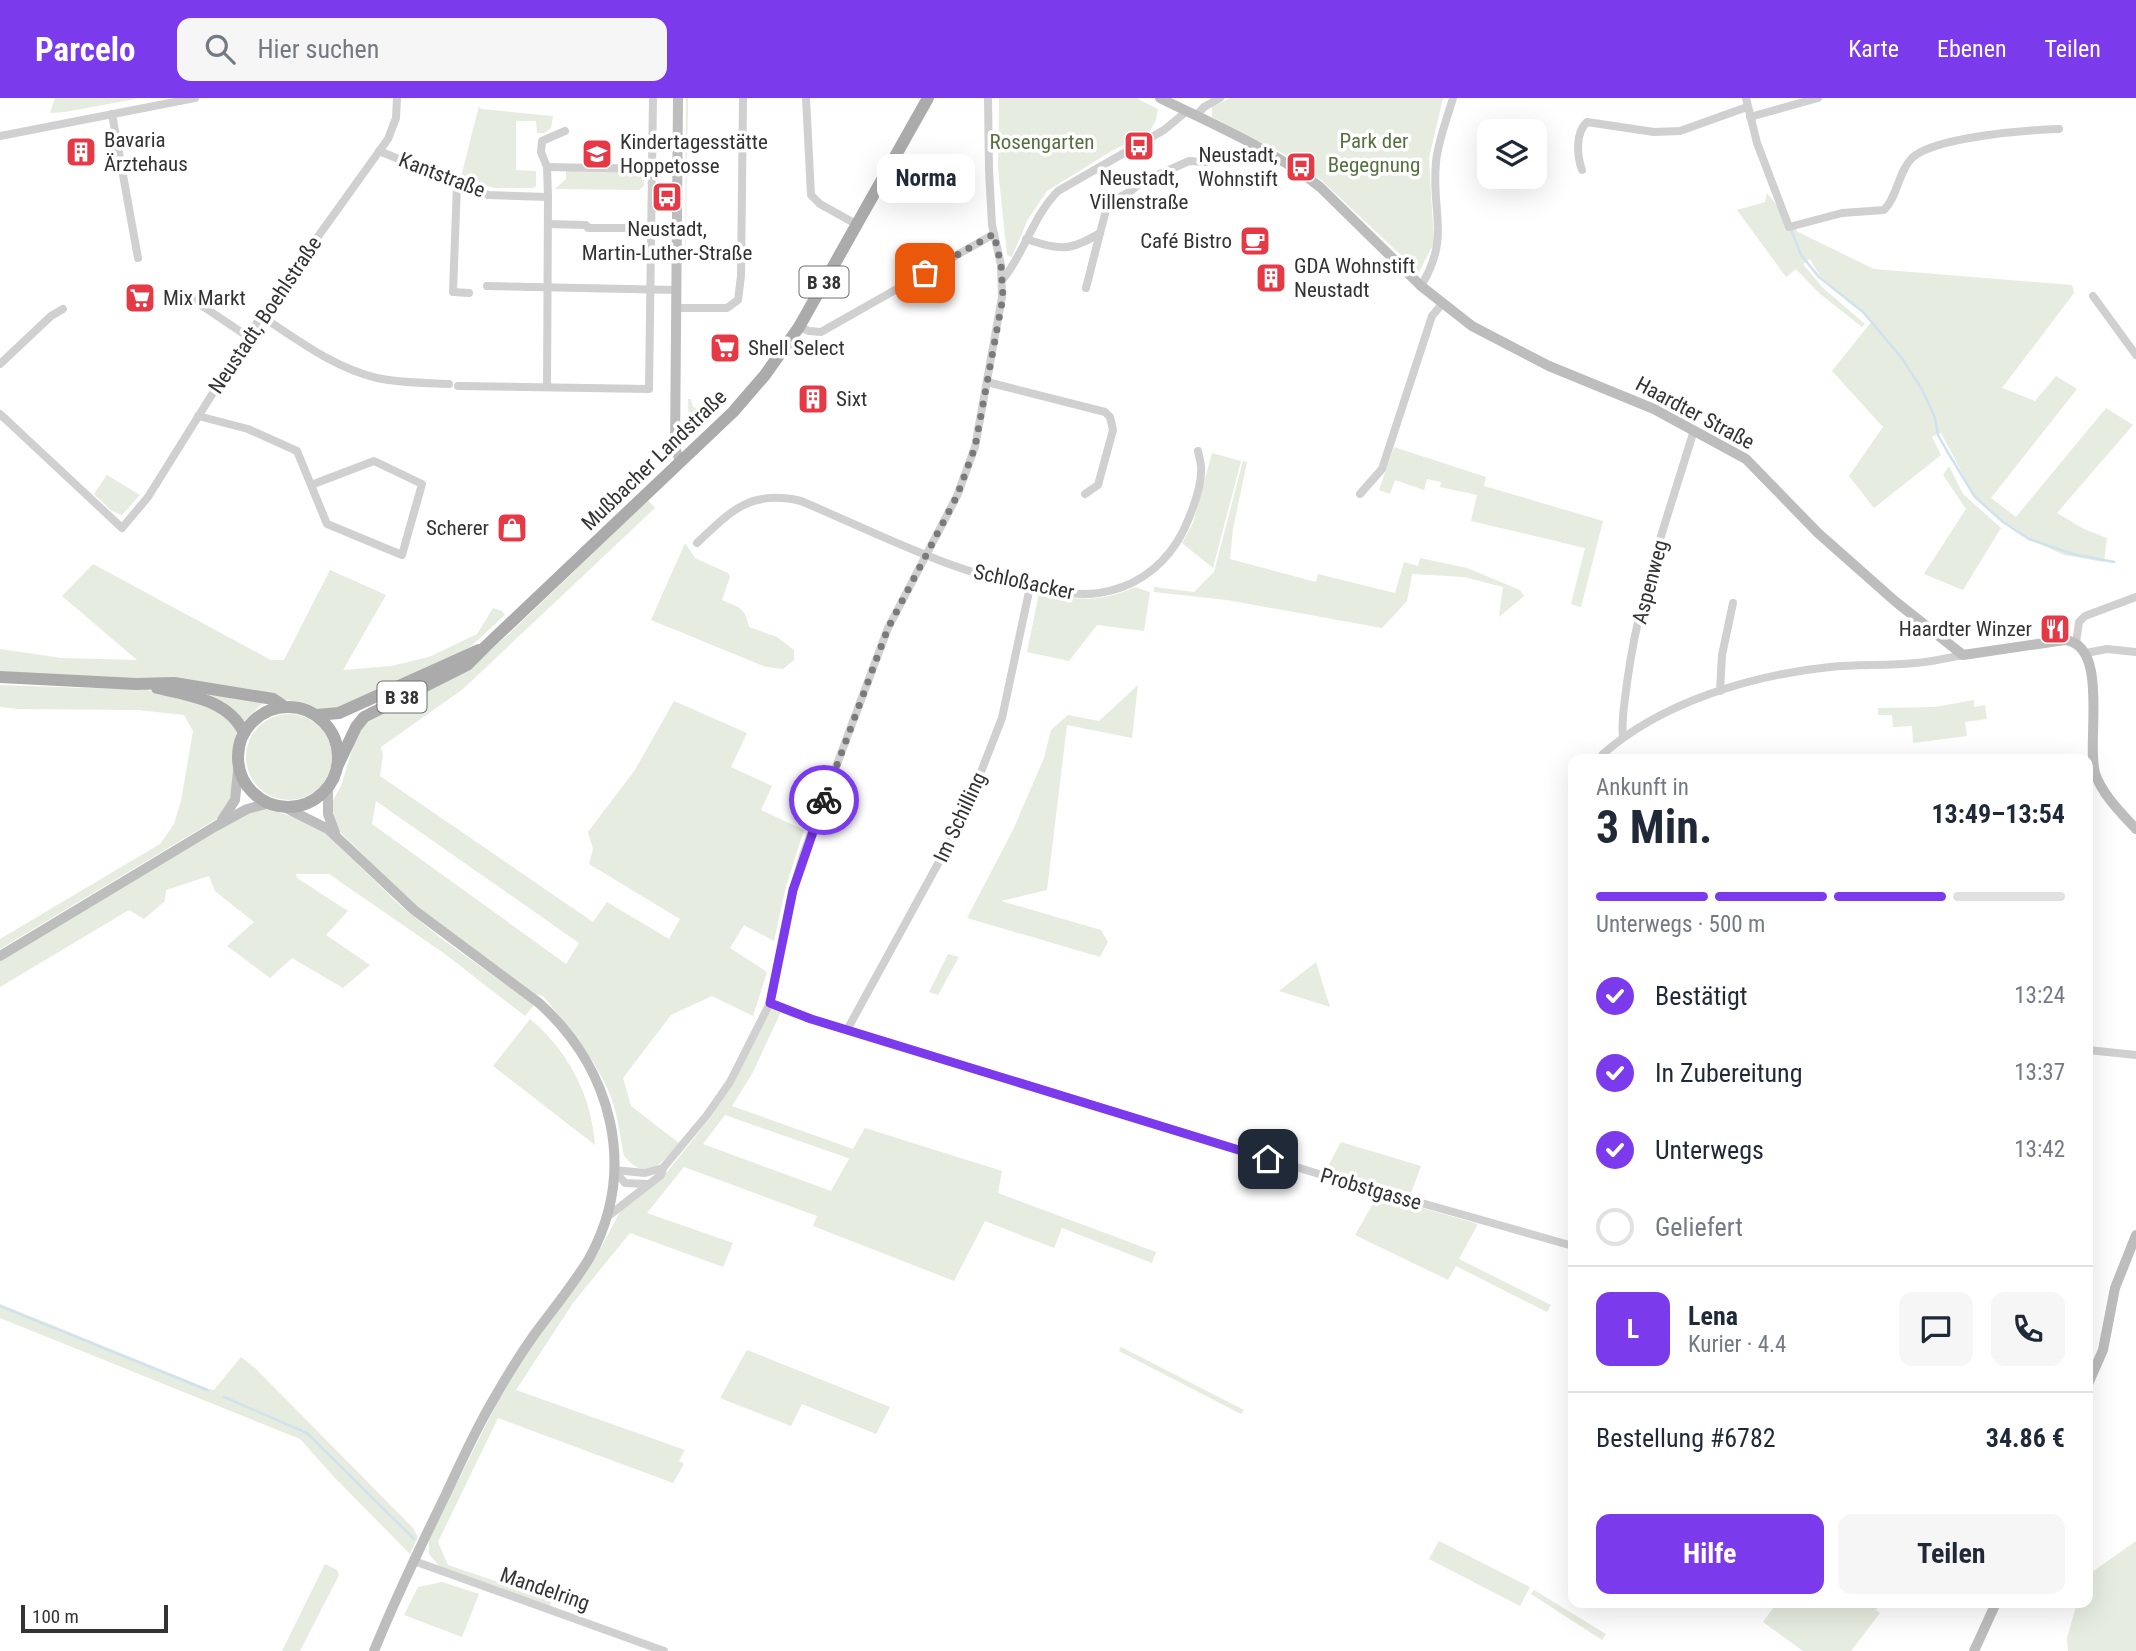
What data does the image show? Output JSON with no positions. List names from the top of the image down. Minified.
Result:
{"streets":{"main road":["B 38","Mußbacher Landstraße"],"street":["Kantstraße","Neustadt, Boehlstraße","Haardter Straße","Schloßacker","Aspenweg","Im Schilling","Probstgasse","Mandelring"]},"crossings":[["Kantstraße","Neustadt, Boehlstraße"],["B 38","Mußbacher Landstraße"],["Haardter Straße","Aspenweg"],["Schloßacker","Im Schilling"],["Im Schilling","Probstgasse"]],"parks":["Park der Begegnung","Rosengarten"],"places":{"bus stop":["Neustadt, Villenstraße","Neustadt, Wohnstift","Neustadt, Martin-Luther-Straße"],"building":["Bavaria Ärztehaus","GDA Wohnstift Neustadt","Sixt"],"school or university":["Kindertagesstätte Hoppetosse"],"cafe":["Café Bistro"],"other":["Norma"],"supermarket":["Mix Markt","Shell Select"],"shop":["Scherer"],"restaurant":["Haardter Winzer"]},"scale_bar":"100 m","page":{"header":"Parcelo","search":"Hier suchen","nav":["Karte","Ebenen","Teilen"],"bubble":"Norma","heading":["3 Min.","Ankunft in","13:49–13:54"],"panel":["Lena","Kurier · 4.4","Bestellung #6782","34.86 €"],"bar":"Unterwegs · 500 m","list":[["Bestätigt","13:24"],["In Zubereitung","13:37"],["Unterwegs","13:42"],"Geliefert"],"round":"L","buttons":["Hilfe","Teilen"],"scale":"100 m"}}
